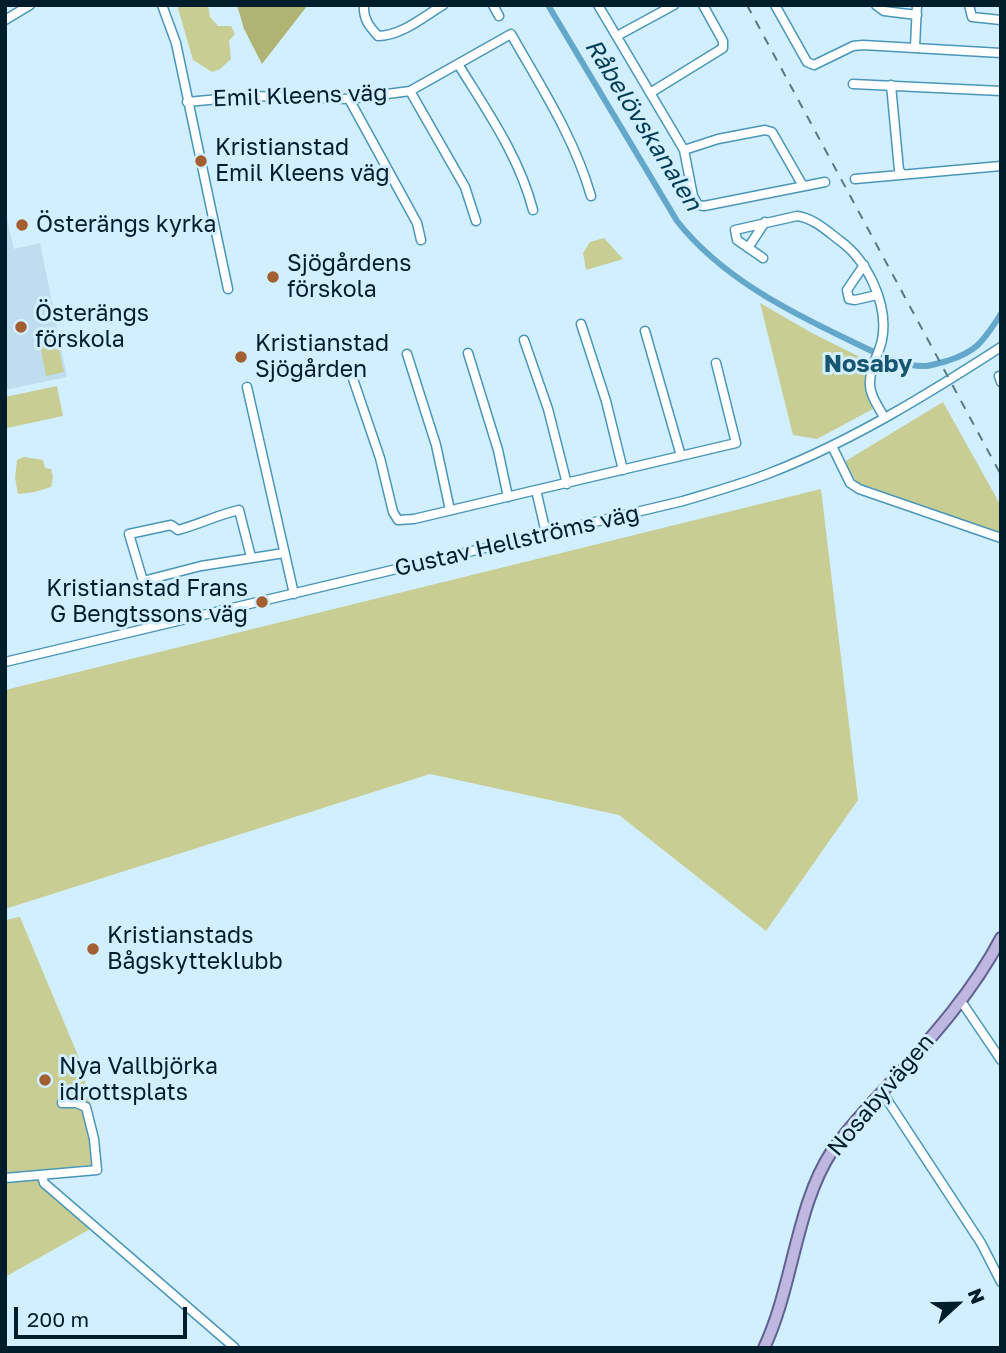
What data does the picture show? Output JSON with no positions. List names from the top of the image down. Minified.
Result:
{"streets":{"main road":["Nosabyvägen"],"street":["Emil Kleens väg","Gustav Hellströms väg"]},"districts":["Nosaby"],"water":["Råbelövskanalen"],"places":["Kristianstad Emil Kleens väg","Österängs kyrka","Sjögårdens förskola","Österängs förskola","Kristianstad Sjögården","Kristianstad Frans G Bengtssons väg","Kristianstads Bågskytteklubb","Nya Vallbjörka idrottsplats"],"scale_bar":"200 m","north":"right"}
